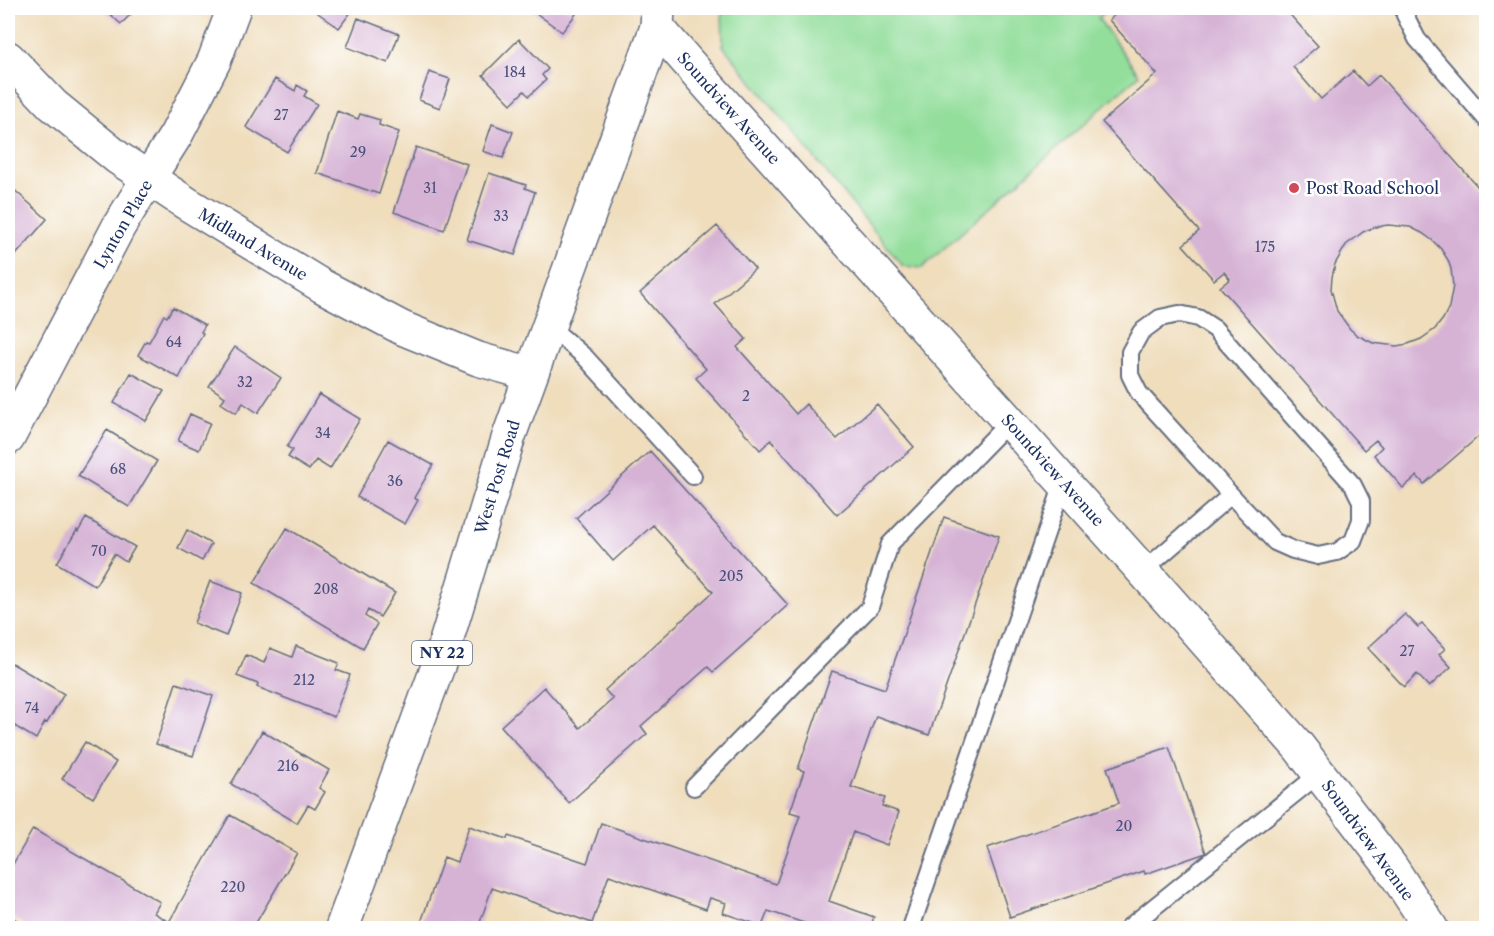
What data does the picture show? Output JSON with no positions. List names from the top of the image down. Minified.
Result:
{"streets":{"street":["Soundview Avenue","Lynton Place","Midland Avenue","West Post Road","NY 22"]},"crossings":[["Soundview Avenue","West Post Road"],["Lynton Place","Midland Avenue"],["Midland Avenue","West Post Road"]],"places":["Post Road School"],"house_numbers":["184","27","29","31","33","175","64","32","2","34","68","36","70","205","208","27","212","74","216","20","220"]}
